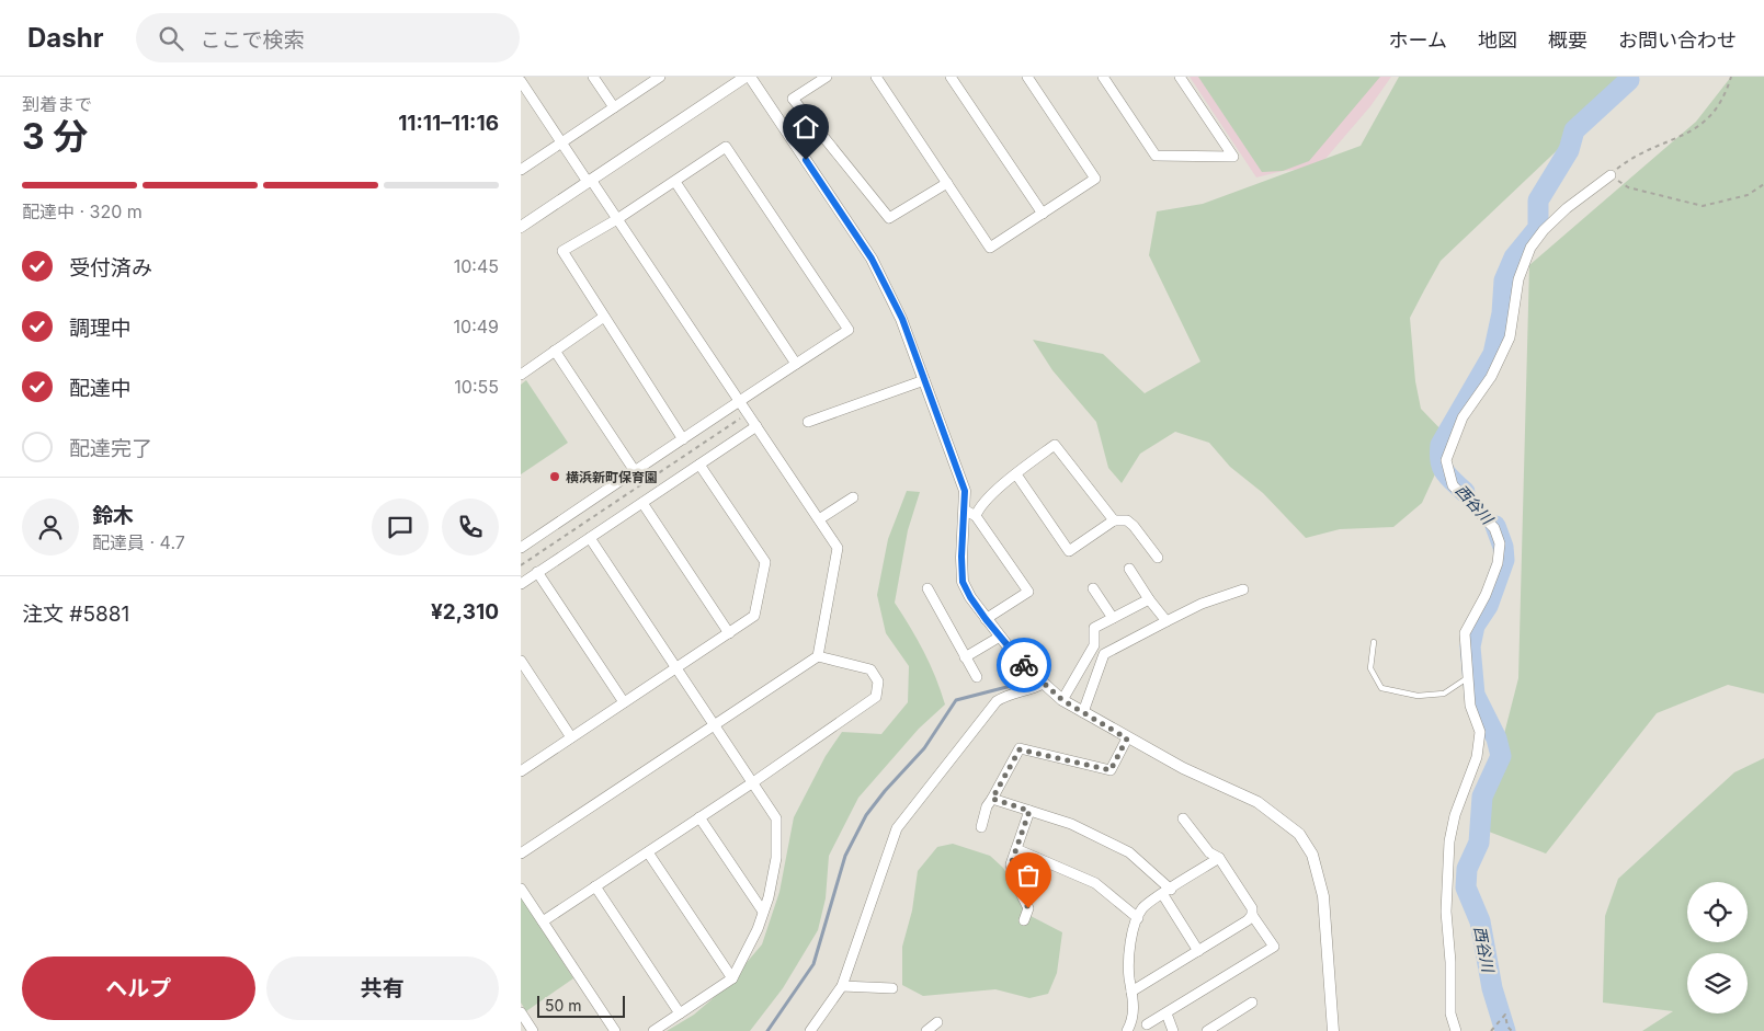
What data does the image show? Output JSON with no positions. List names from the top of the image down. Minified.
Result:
{"water":["西谷川"],"places":["横浜新町保育園"],"scale_bar":"50 m","page":{"header":"Dashr","search":"ここで検索","nav":["ホーム","地図","概要","お問い合わせ"],"heading":["3 分","到着まで","11:11–11:16"],"panel":["鈴木","配達員 · 4.7","注文 #5881","¥2,310"],"bar":"配達中 · 320 m","list":[["受付済み","10:45"],["調理中","10:49"],["配達中","10:55"],"配達完了"],"buttons":["ヘルプ","共有"],"scale":"50 m"}}
